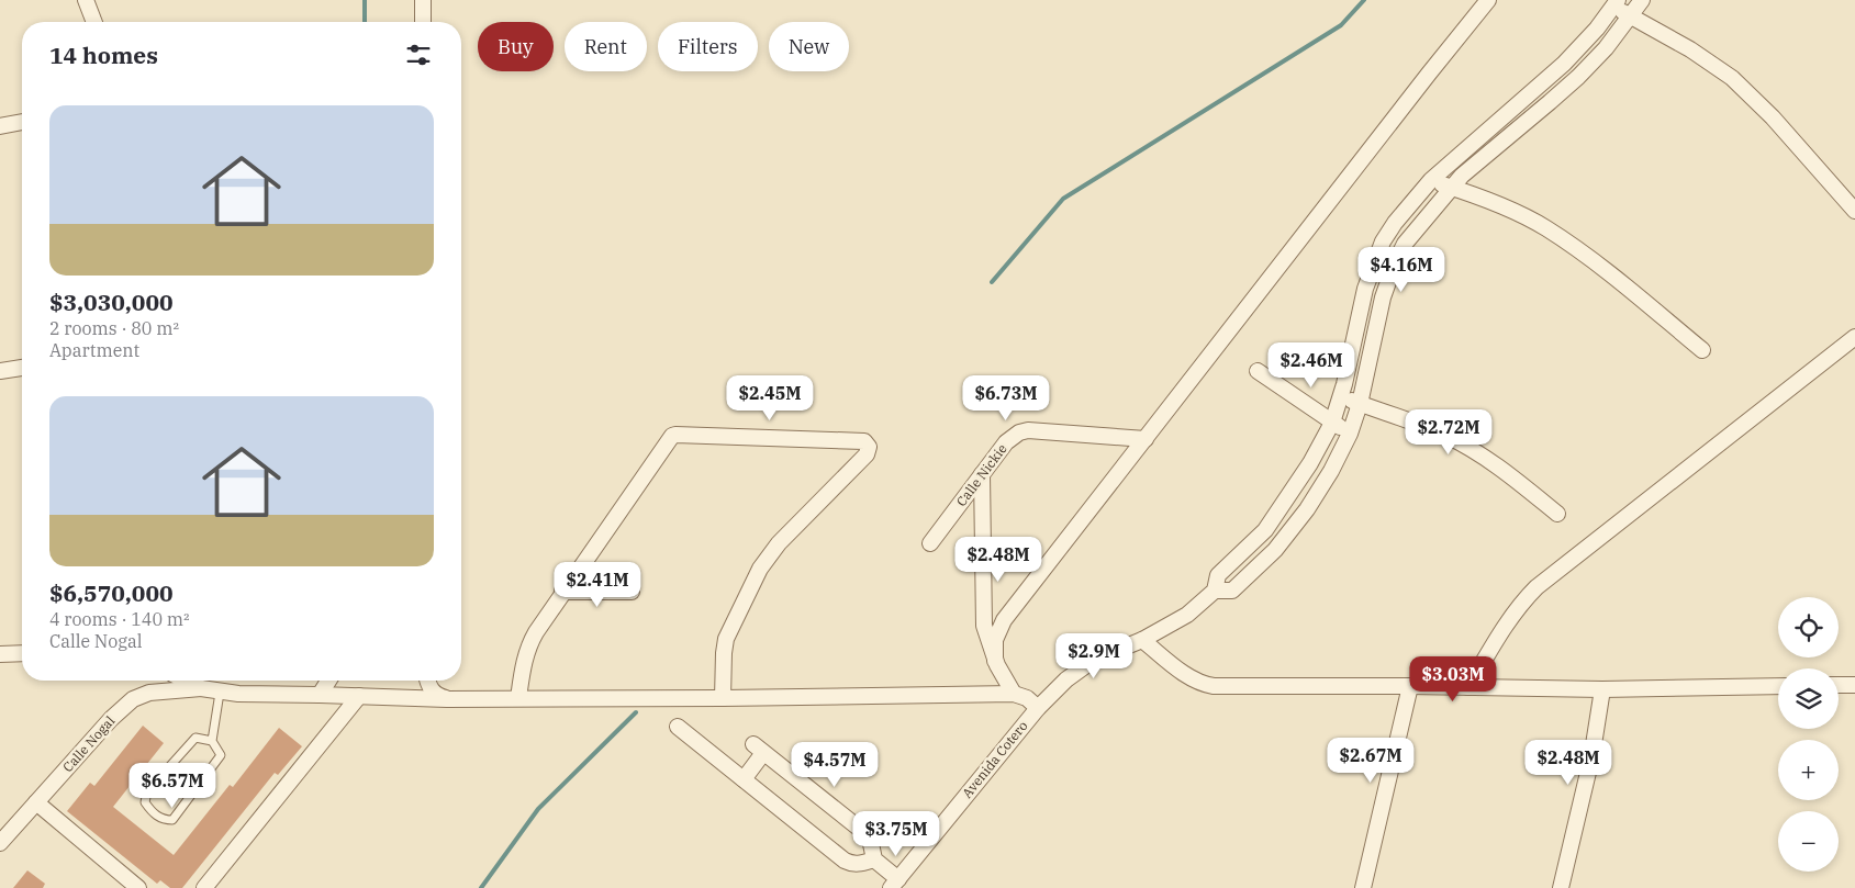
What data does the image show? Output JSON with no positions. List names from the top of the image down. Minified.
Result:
{"streets":{"street":["Calle Nickie","Calle Nogal","Avenida Cotero"]},"page":{"chip":["Buy","Rent","Filters","New"],"heading":"14 homes","list":[{"name":"$3,030,000","note":"2 rooms · 80 m² · Apartment"},{"name":"$6,570,000","note":"4 rooms · 140 m² · Calle Nogal"}],"price":["$4.16M","$2.46M","$2.45M","$6.73M","$2.72M","$2.48M","$2.41M","$2.9M","$3.03M","$2.67M","$2.48M","$4.57M","$6.57M","$3.75M"],"map_buttons":["+","−"]}}
